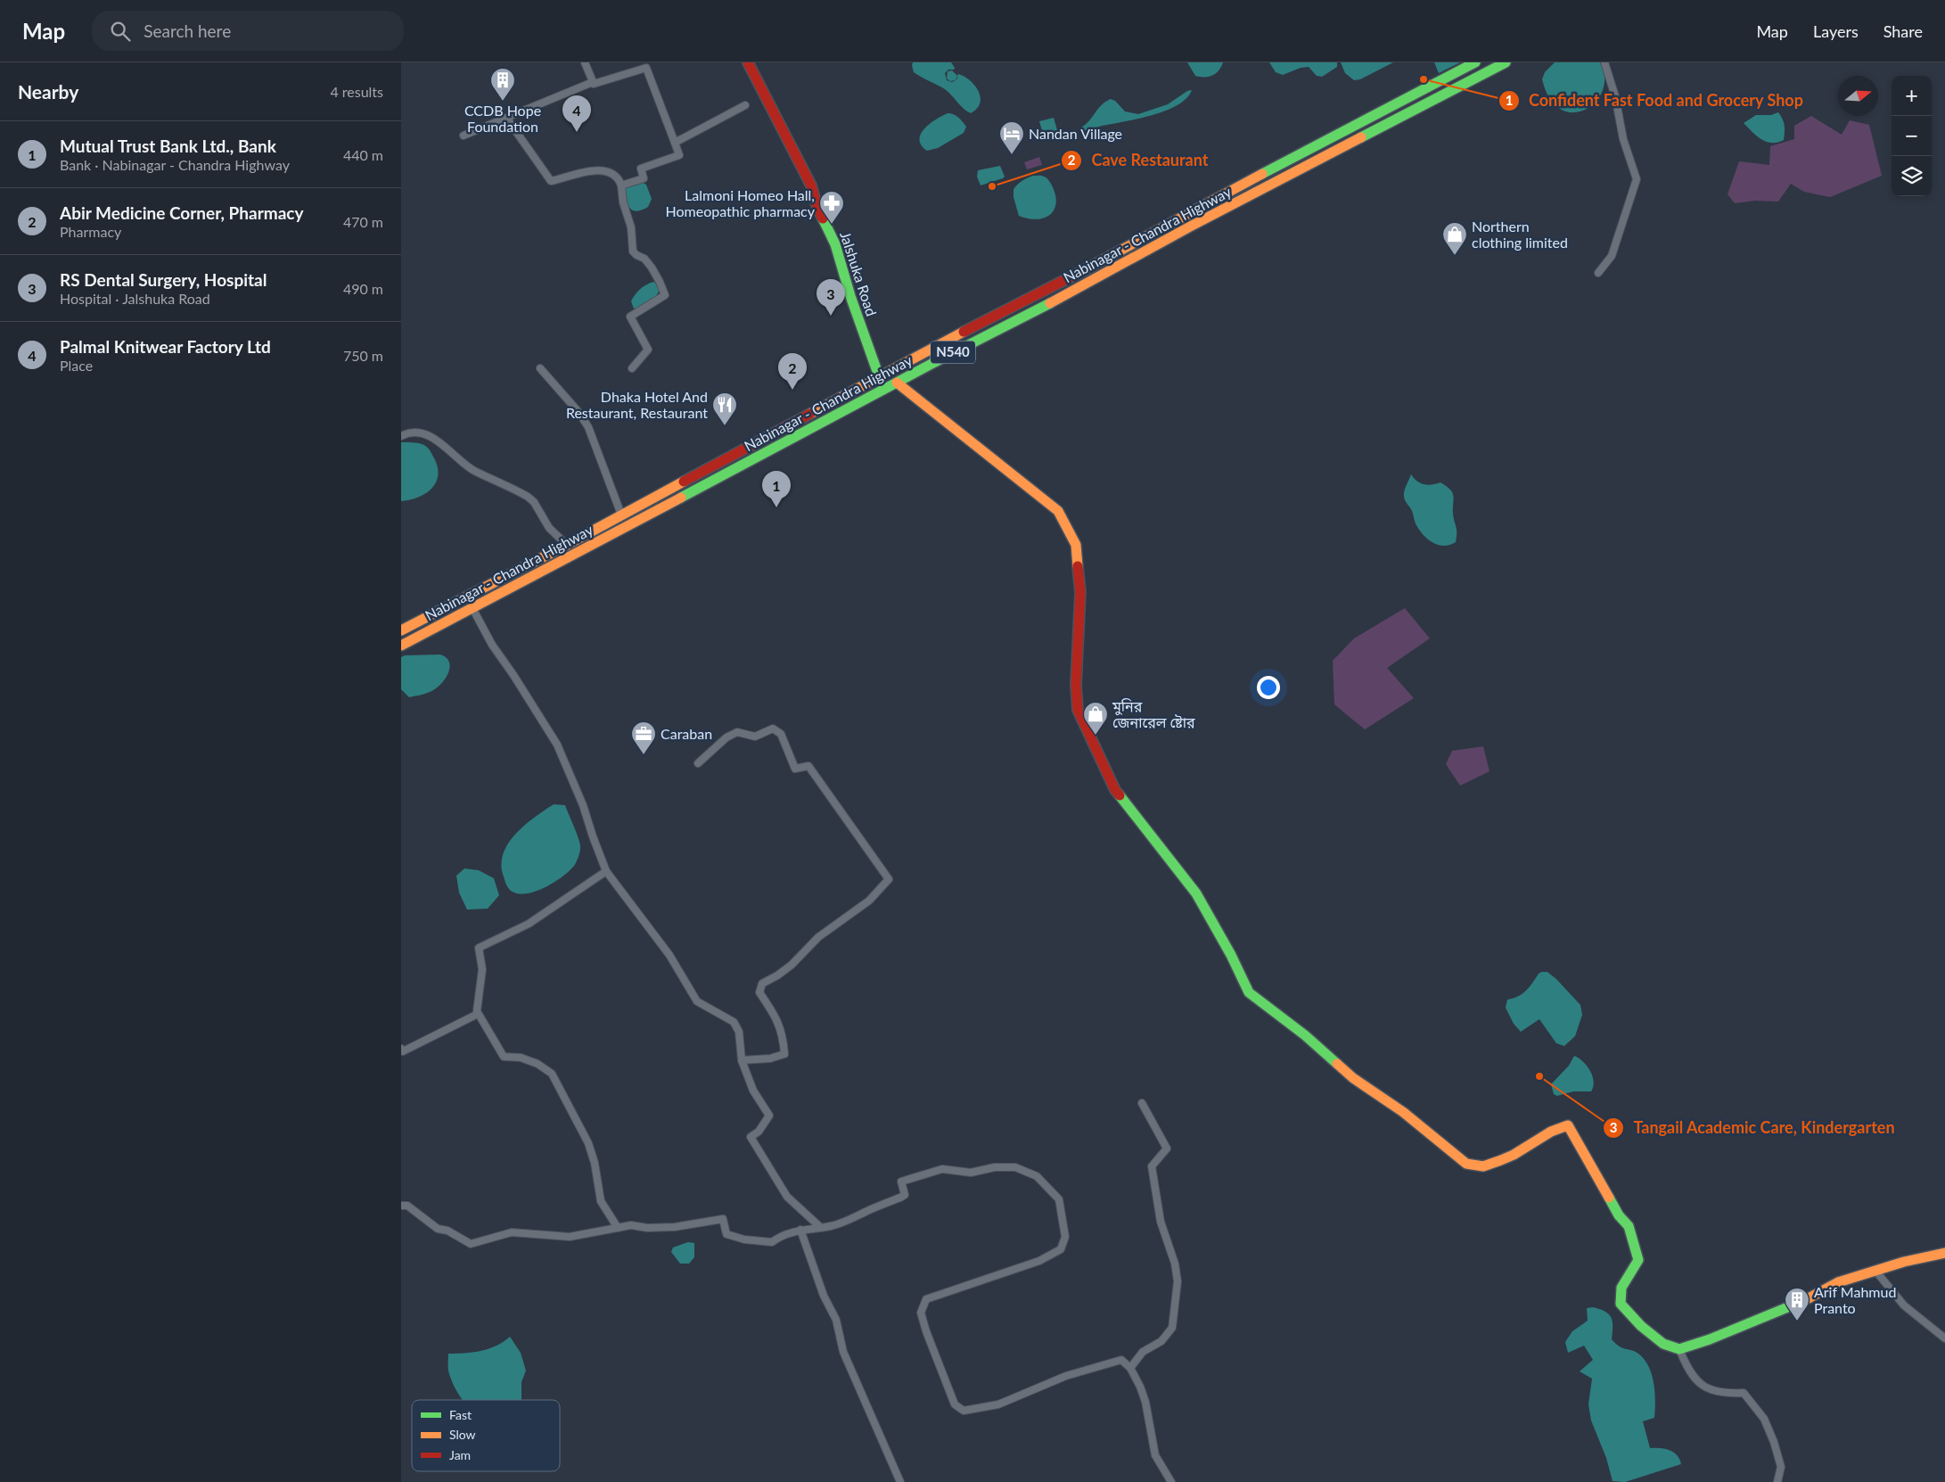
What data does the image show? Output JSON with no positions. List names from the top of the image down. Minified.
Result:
{"streets":{"main road":["Nabinagar - Chandra Highway","Jalshuka Road","N540"]},"crossings":[["Nabinagar - Chandra Highway","Jalshuka Road"]],"places":{"other":["Confident Fast Food and Grocery Shop","Cave Restaurant","Tangail Academic Care, Kindergarten"],"building":["CCDB Hope Foundation","Arif Mahmud Pranto"],"hotel":["Nandan Village"],"pharmacy":["Lalmoni Homeo Hall, Homeopathic pharmacy"],"shop":["Northern clothing limited","মুনির জেনারেল ষ্টোর"],"restaurant":["Dhaka Hotel And Restaurant, Restaurant"],"office":["Caraban"]},"legend":["Fast","Slow","Jam"],"north":"right","page":{"header":"Map","search":"Search here","nav":["Map","Layers","Share"],"heading":["Nearby","4 results"],"map_buttons":["+","−"],"pins":["4","3","2","1"],"list":[{"mark":"1","name":"Mutual Trust Bank Ltd., Bank","note":"Bank · Nabinagar - Chandra Highway","value":"440 m"},{"mark":"2","name":"Abir Medicine Corner, Pharmacy","note":"Pharmacy","value":"470 m"},{"mark":"3","name":"RS Dental Surgery, Hospital","note":"Hospital · Jalshuka Road","value":"490 m"},{"mark":"4","name":"Palmal Knitwear Factory Ltd","note":"Place","value":"750 m"}]}}
